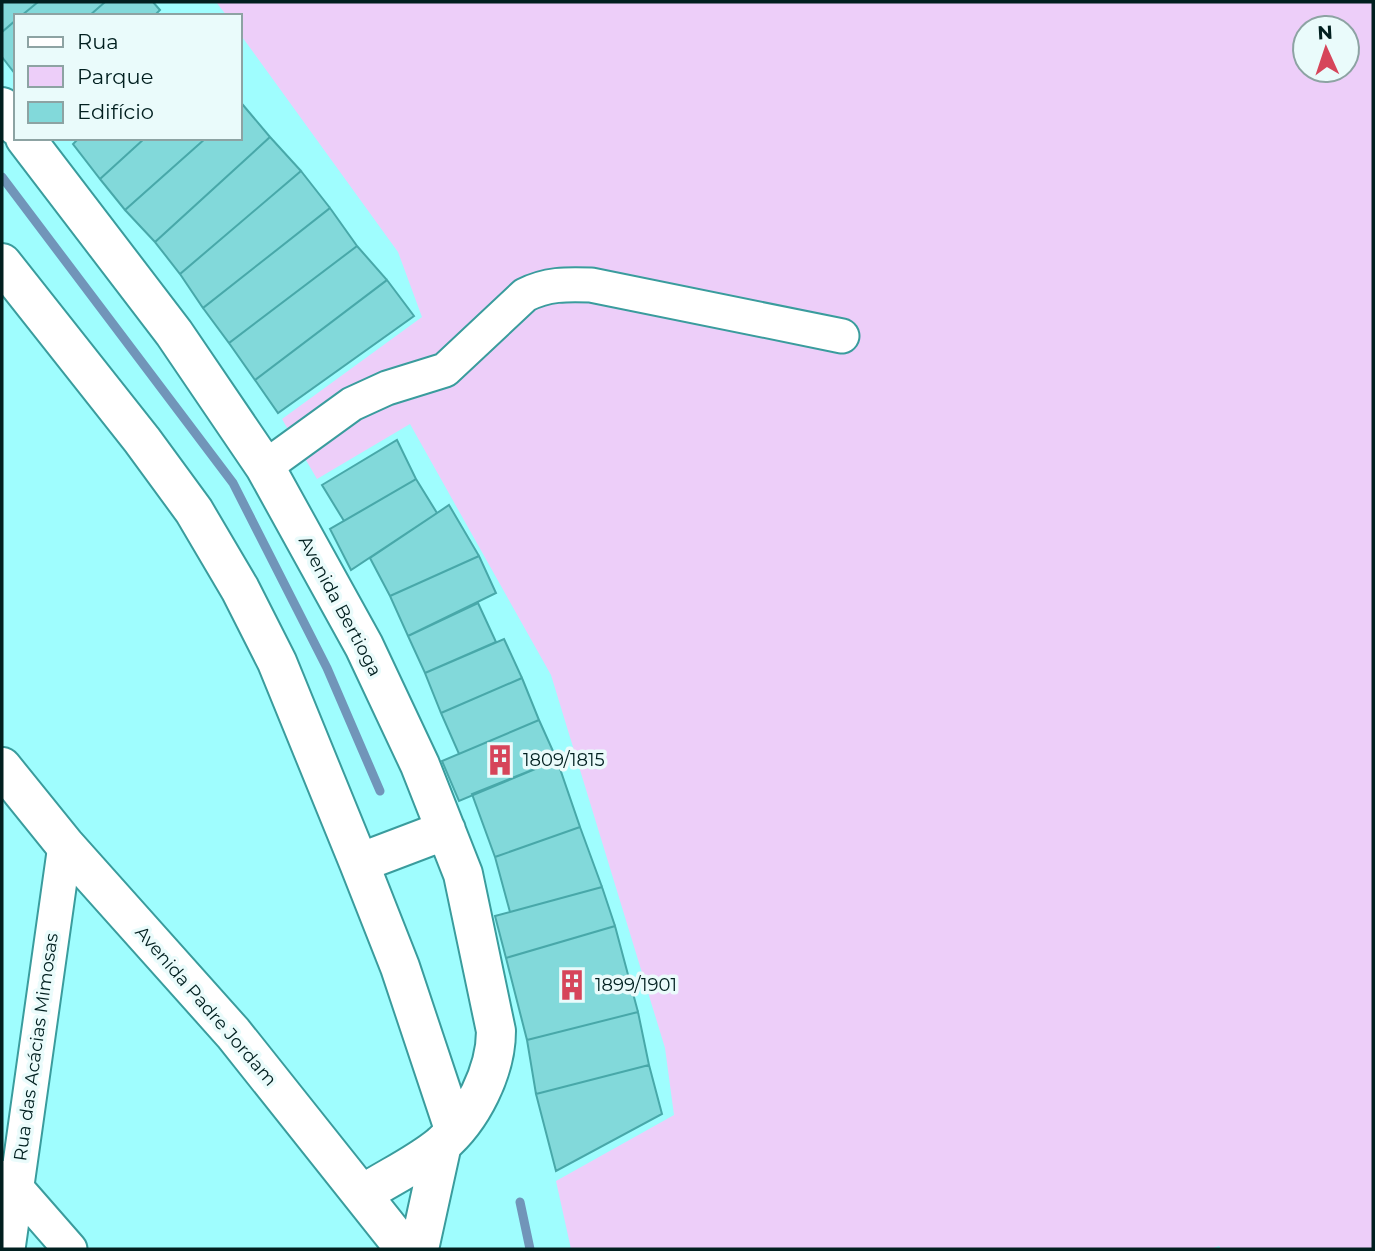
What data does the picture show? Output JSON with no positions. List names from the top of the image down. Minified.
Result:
{"streets":{"street":["Avenida Bertioga","Avenida Padre Jordam","Rua das Acácias Mimosas"]},"crossings":[["Avenida Bertioga","Avenida Padre Jordam"],["Avenida Padre Jordam","Rua das Acácias Mimosas"]],"places":{"building":["1809/1815","1899/1901"]},"legend":["Rua","Parque","Edifício"],"north":"top"}
